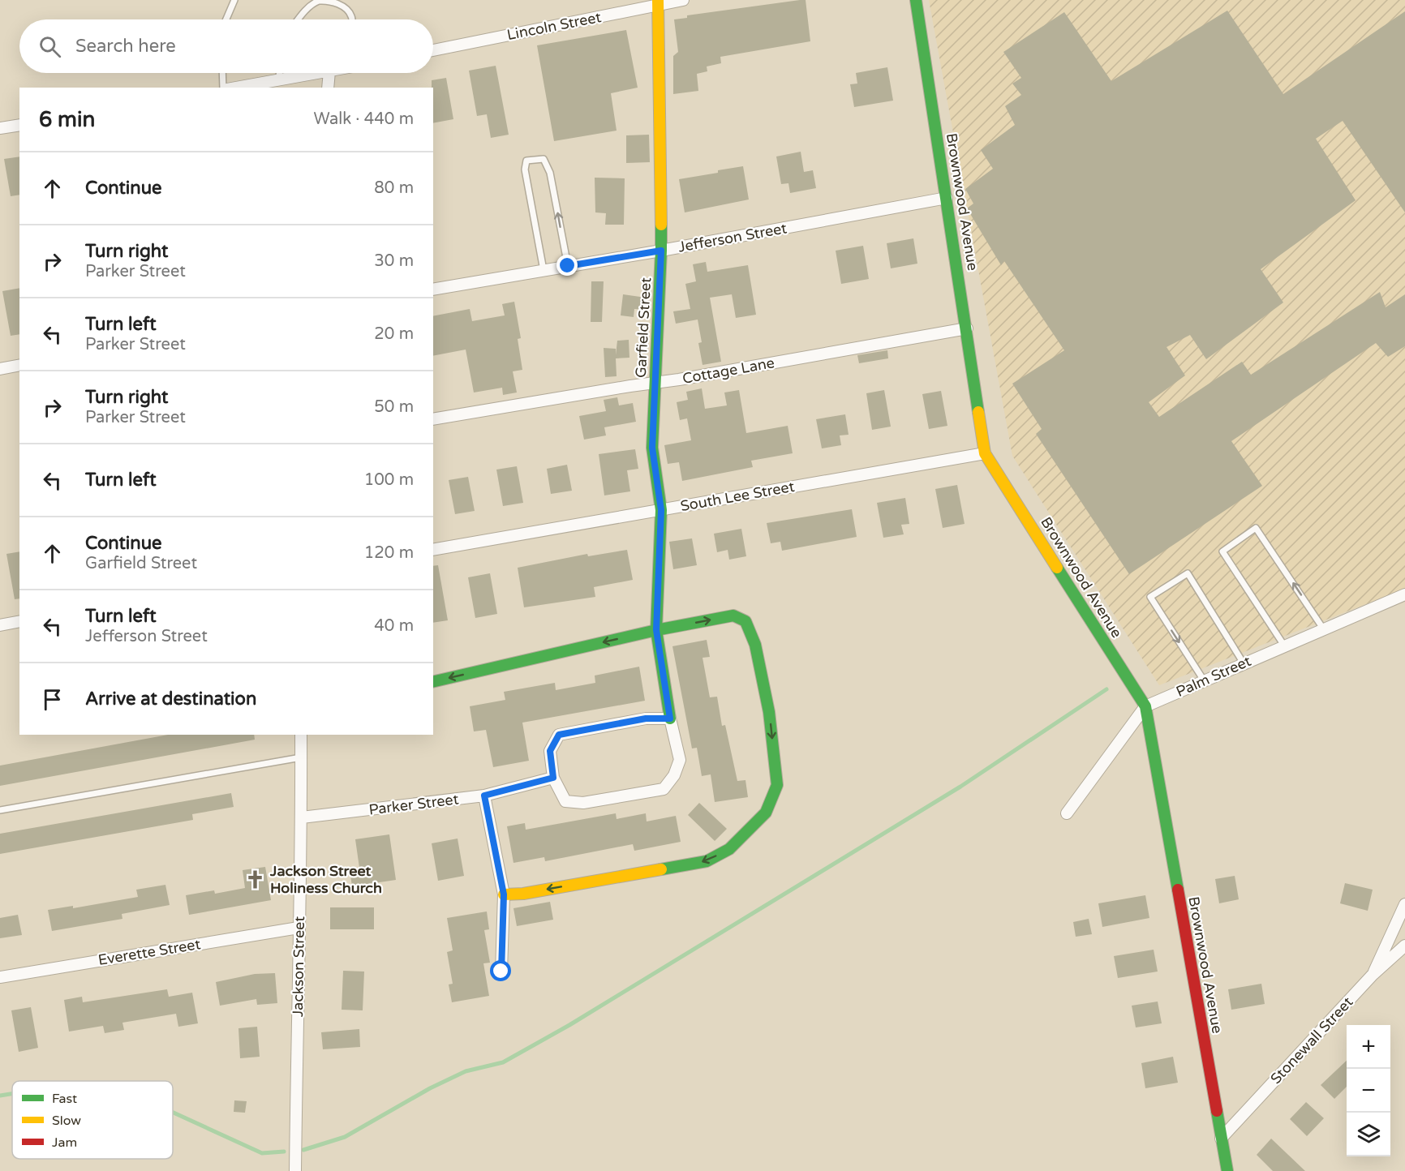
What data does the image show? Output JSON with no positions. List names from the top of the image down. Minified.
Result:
{"streets":{"street":["Lincoln Street","Brownwood Avenue","Jefferson Street","Garfield Street","Cottage Lane","South Lee Street","Palm Street","Parker Street","Everette Street","Jackson Street","Stonewall Street"]},"crossings":[["Lincoln Street","Garfield Street"],["Brownwood Avenue","Jefferson Street"],["Brownwood Avenue","Cottage Lane"],["Brownwood Avenue","South Lee Street"],["Brownwood Avenue","Palm Street"],["Brownwood Avenue","Stonewall Street"],["Jefferson Street","Garfield Street"],["Garfield Street","Cottage Lane"],["Garfield Street","South Lee Street"],["Parker Street","Jackson Street"],["Everette Street","Jackson Street"]],"places":{"church":["Jackson Street Holiness Church"]},"legend":["Fast","Slow","Jam"],"page":{"search":"Search here","heading":["6 min","Walk · 440 m"],"list":[["Continue","80 m"],["Turn right","Parker Street","30 m"],["Turn left","Parker Street","20 m"],["Turn right","Parker Street","50 m"],["Turn left","100 m"],["Continue","Garfield Street","120 m"],["Turn left","Jefferson Street","40 m"],"Arrive at destination"],"map_buttons":["+","−"]}}
